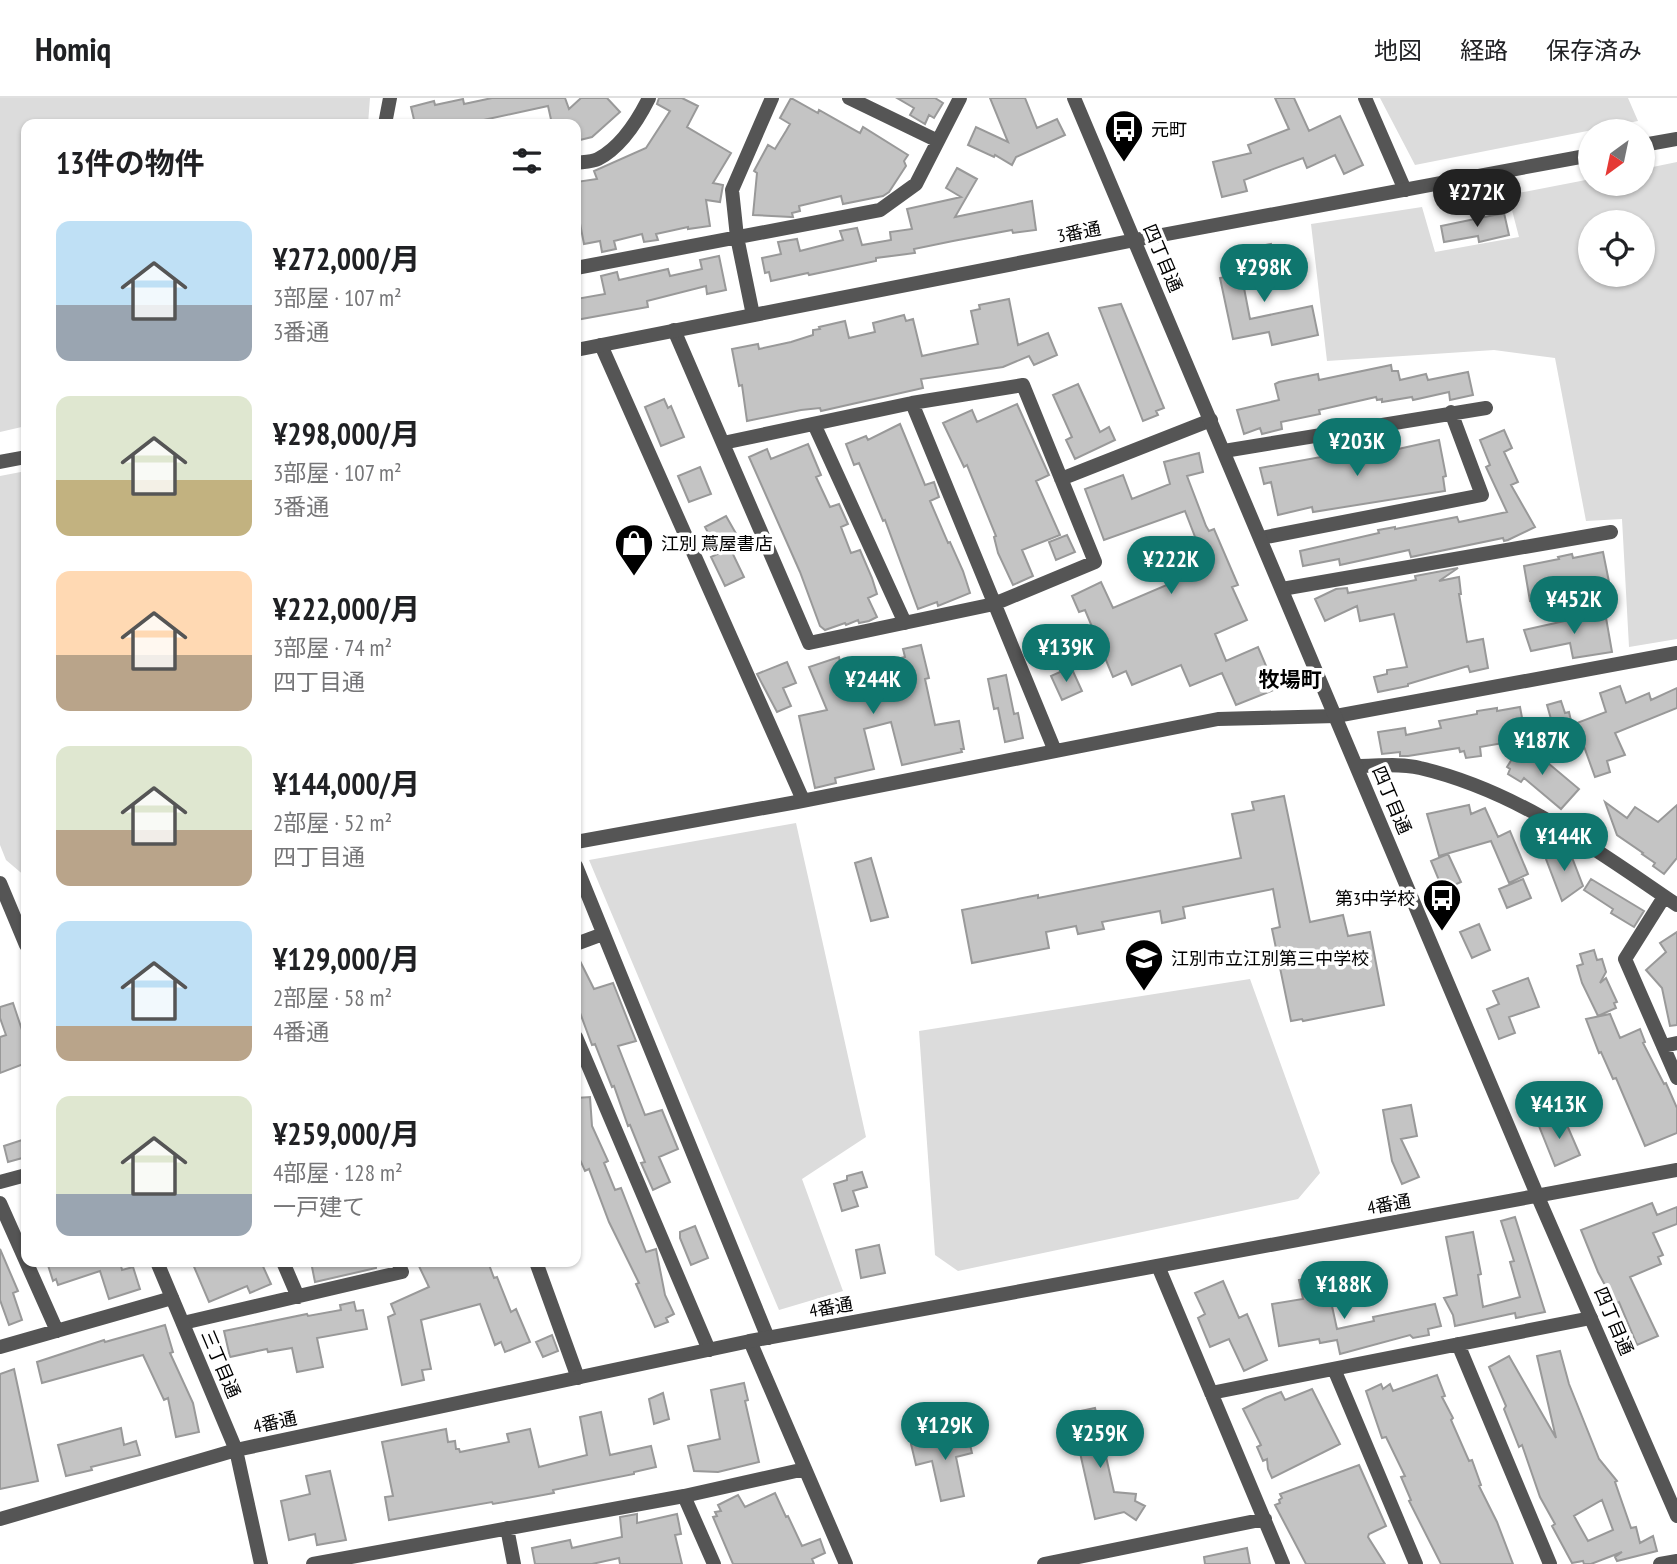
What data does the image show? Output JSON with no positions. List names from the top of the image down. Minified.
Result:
{"streets":{"street":["3番通","四丁目通","4番通","三丁目通"]},"crossings":[["3番通","四丁目通"],["四丁目通","4番通"],["4番通","三丁目通"]],"districts":["牧場町"],"places":{"bus stop":["元町","第3中学校"],"shop":["江別 蔦屋書店"],"school or university":["江別市立江別第三中学校"]},"north":"bottom left","page":{"header":"Homiq","nav":["地図","経路","保存済み"],"heading":"13件の物件","price":["¥272K","¥298K","¥203K","¥222K","¥452K","¥139K","¥244K","¥187K","¥144K","¥413K","¥188K","¥129K","¥259K"],"list":[{"name":"¥272,000/月","note":"3部屋 · 107 m² · 3番通"},{"name":"¥298,000/月","note":"3部屋 · 107 m² · 3番通"},{"name":"¥222,000/月","note":"3部屋 · 74 m² · 四丁目通"},{"name":"¥144,000/月","note":"2部屋 · 52 m² · 四丁目通"},{"name":"¥129,000/月","note":"2部屋 · 58 m² · 4番通"},{"name":"¥259,000/月","note":"4部屋 · 128 m² · 一戸建て"}]}}
